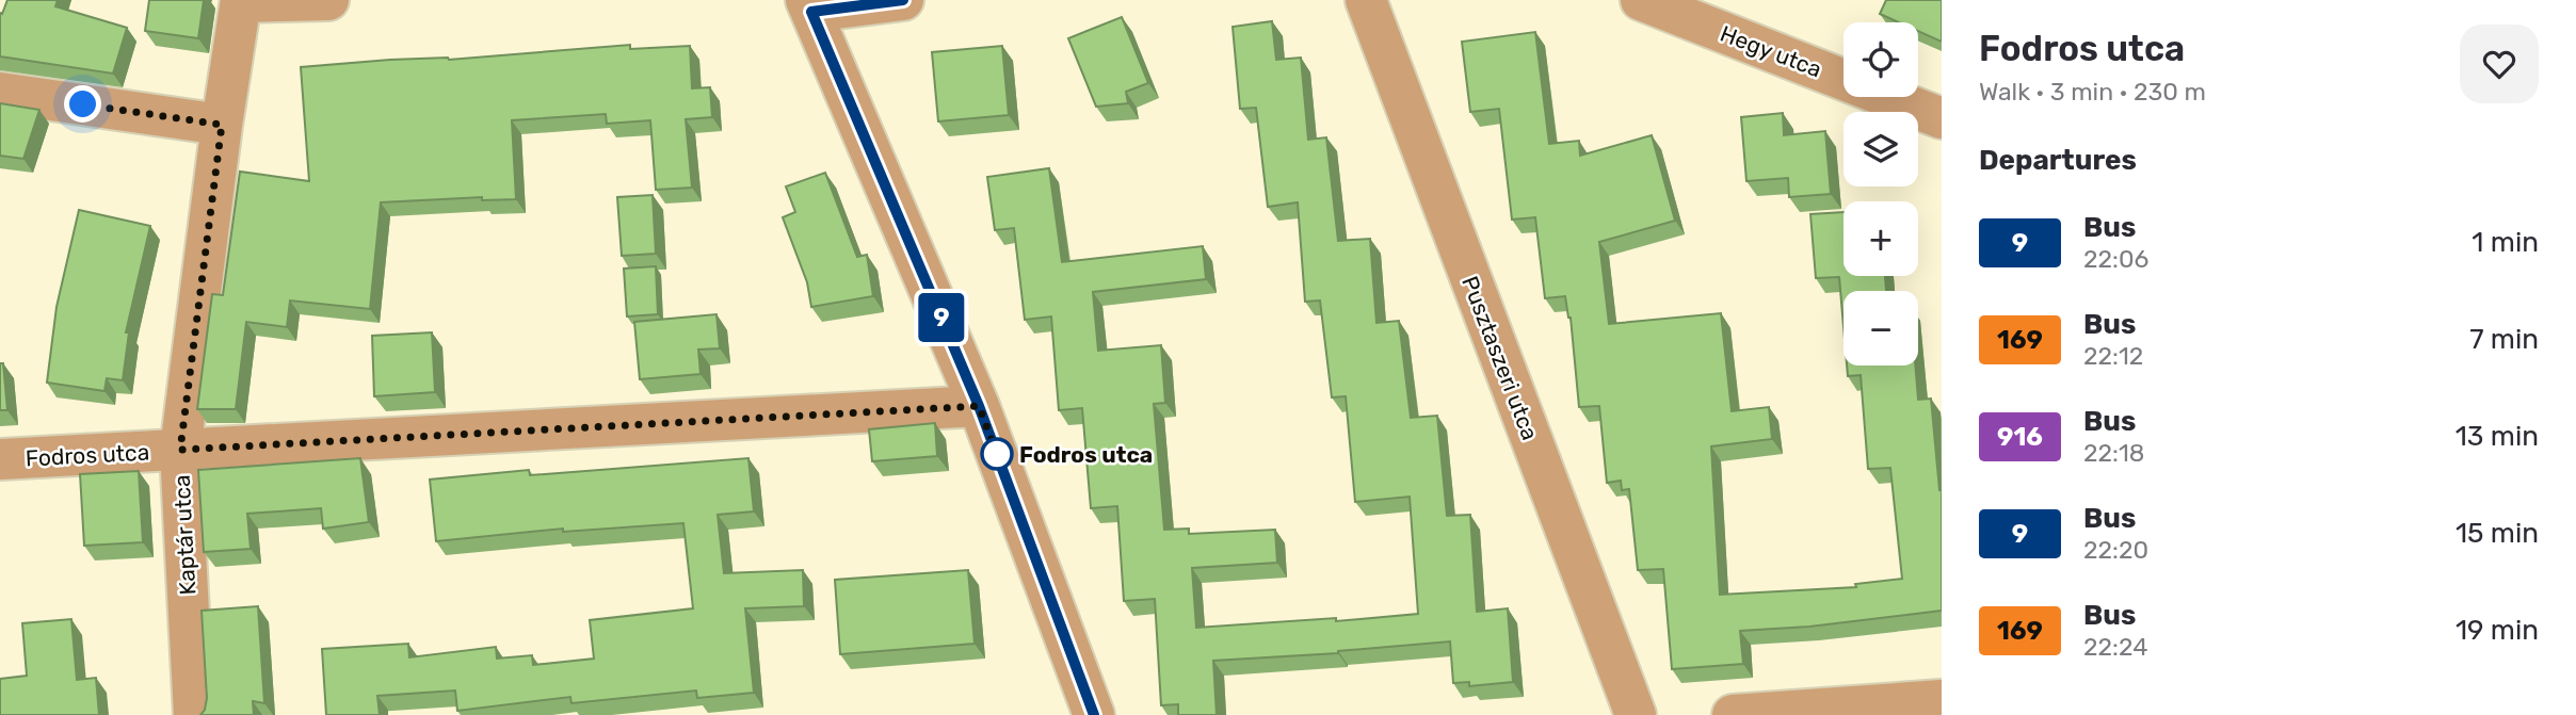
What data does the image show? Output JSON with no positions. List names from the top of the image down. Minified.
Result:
{"streets":{"street":["Hegy utca","Pusztaszeri utca","Fodros utca","Kaptár utca"]},"crossings":[["Fodros utca","Kaptár utca"]],"places":["Fodros utca"],"lines":["bus line 9"],"page":{"on_map":"9","heading":[["Fodros utca","Walk · 3 min · 230 m"],"Departures"],"map_buttons":["+","−"],"list":[{"mark":"9","name":"Bus","note":"22:06","value":"1 min"},{"mark":"169","name":"Bus","note":"22:12","value":"7 min"},{"mark":"916","name":"Bus","note":"22:18","value":"13 min"},{"mark":"9","name":"Bus","note":"22:20","value":"15 min"},{"mark":"169","name":"Bus","note":"22:24","value":"19 min"}]}}
